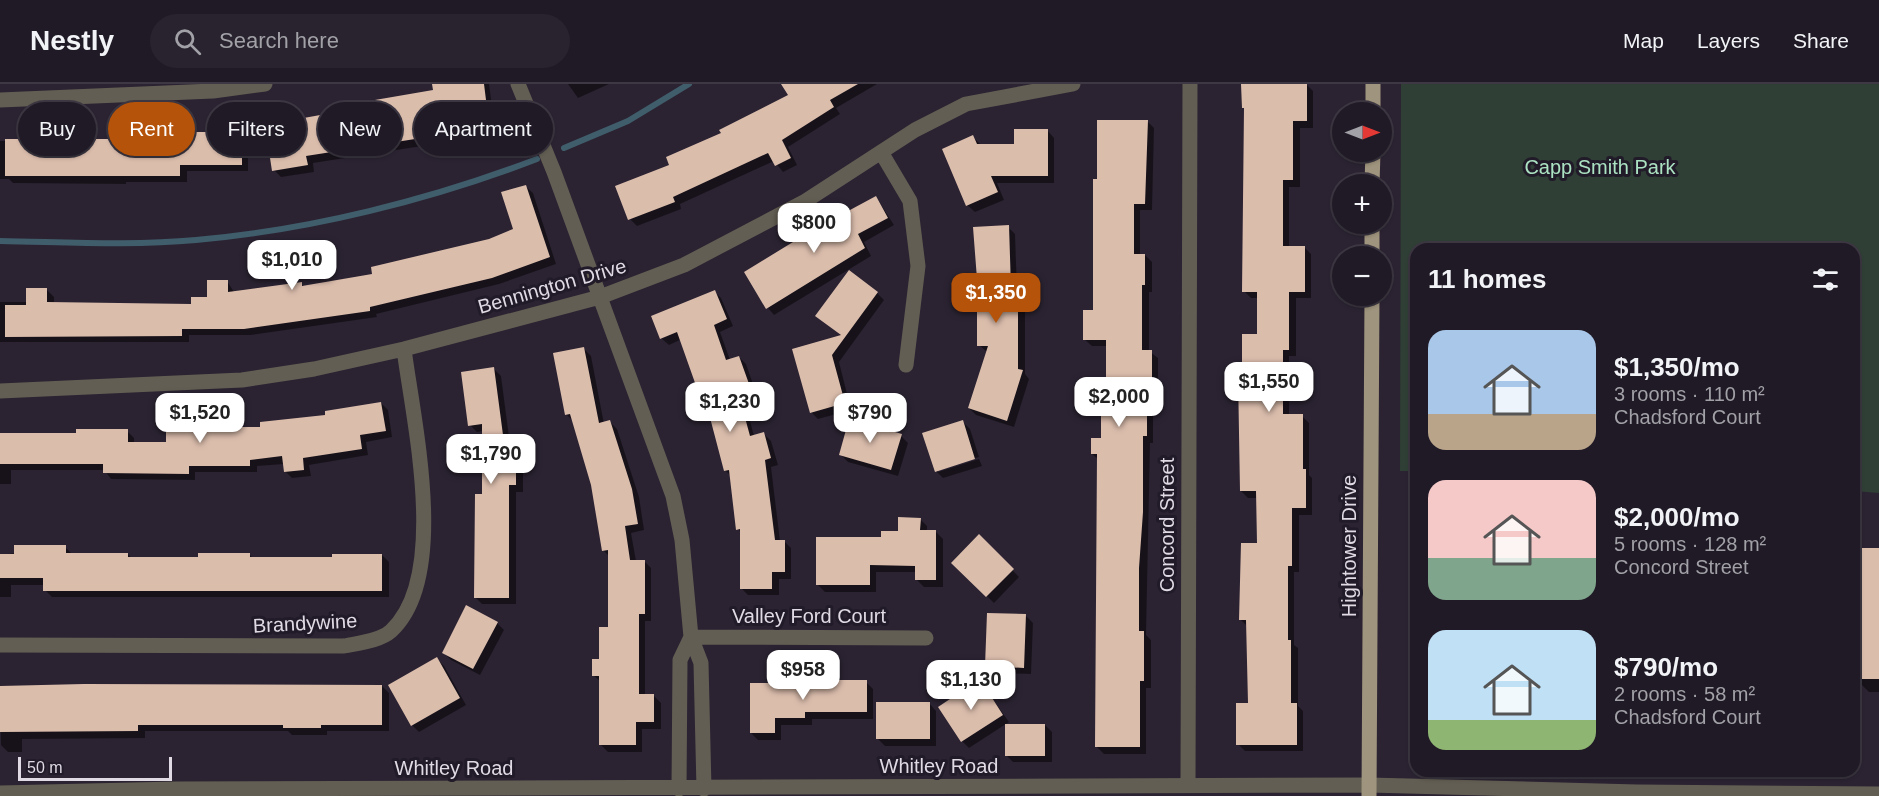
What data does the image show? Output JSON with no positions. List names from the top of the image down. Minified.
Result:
{"streets":{"main road":["Hightower Drive"],"street":["Bennington Drive","Concord Street","Valley Ford Court","Brandywine","Whitley Road"]},"crossings":[["Bennington Drive","Brandywine"],["Concord Street","Whitley Road"],["Hightower Drive","Whitley Road"]],"parks":["Capp Smith Park"],"scale_bar":"50 m","north":"right","page":{"header":"Nestly","search":"Search here","nav":["Map","Layers","Share"],"map_buttons":["+","−"],"chip":["Buy","Rent","Filters","New","Apartment"],"price":["$800","$1,010","$1,350","$1,550","$2,000","$1,230","$1,520","$790","$1,790","$958","$1,130"],"heading":"11 homes","list":[{"name":"$1,350/mo","note":"3 rooms · 110 m² · Chadsford Court"},{"name":"$2,000/mo","note":"5 rooms · 128 m² · Concord Street"},{"name":"$790/mo","note":"2 rooms · 58 m² · Chadsford Court"}],"scale":"50 m"}}
